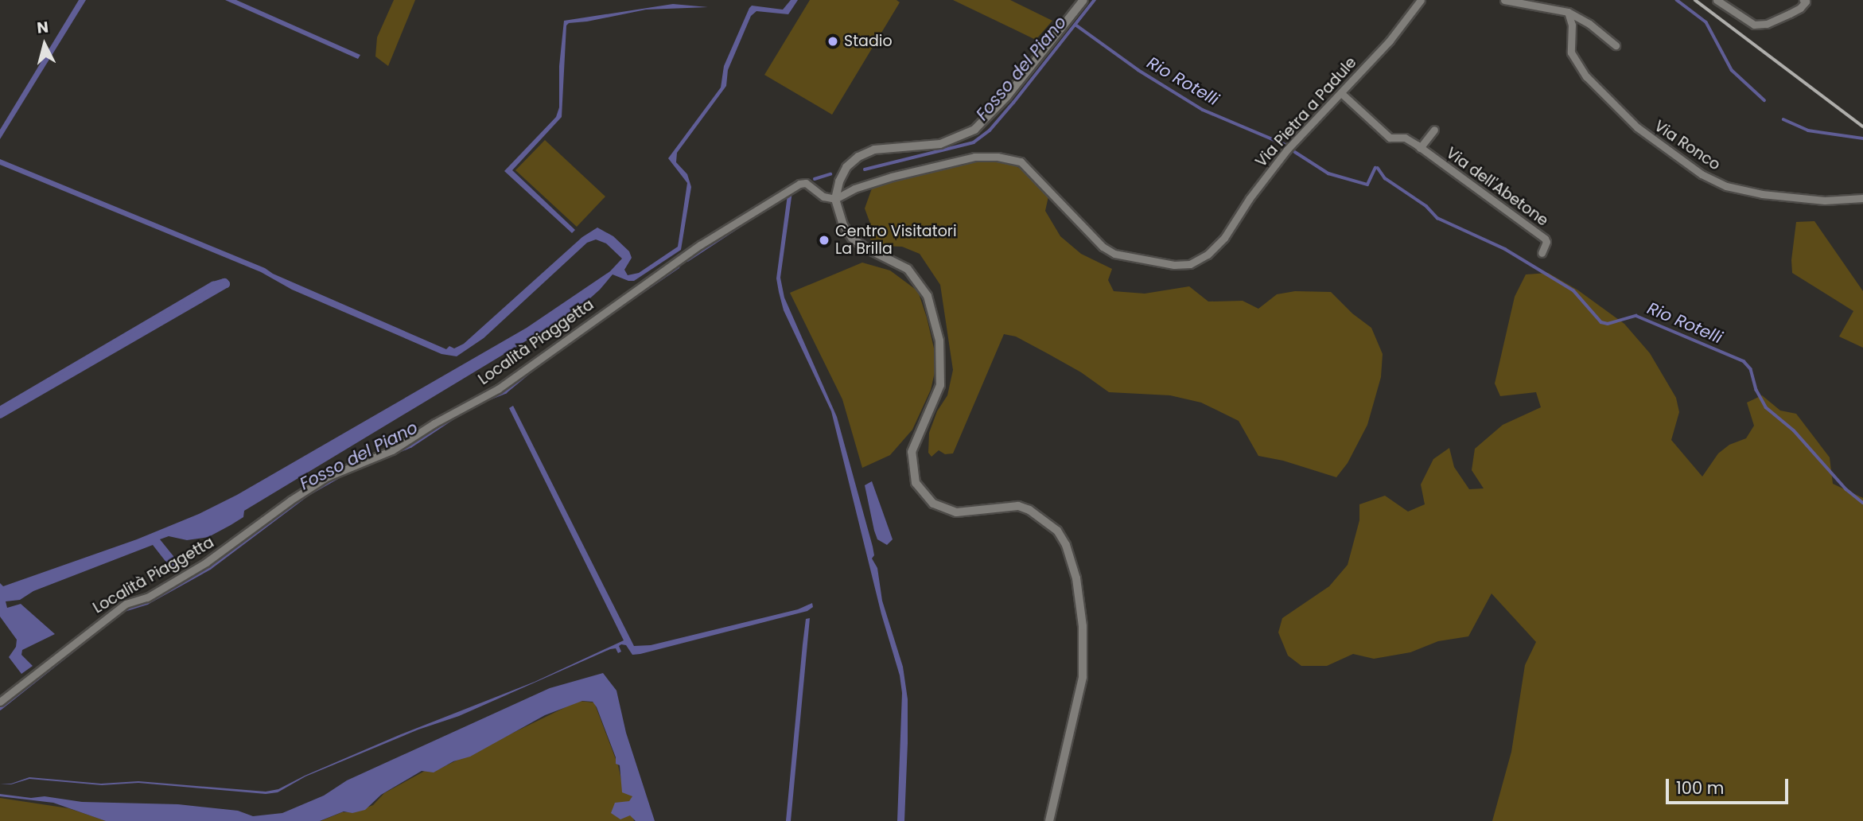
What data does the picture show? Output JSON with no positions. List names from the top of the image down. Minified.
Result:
{"streets":{"street":["Via Pietra a Padule","Via Ronco","Via dell'Abetone","Località Piaggetta"]},"crossings":[["Via Pietra a Padule","Via dell'Abetone"],["Via Pietra a Padule","Località Piaggetta"]],"water":["Fosso del Piano","Rio Rotelli"],"places":["Stadio","Centro Visitatori La Brilla"],"scale_bar":"100 m","north":"top"}
